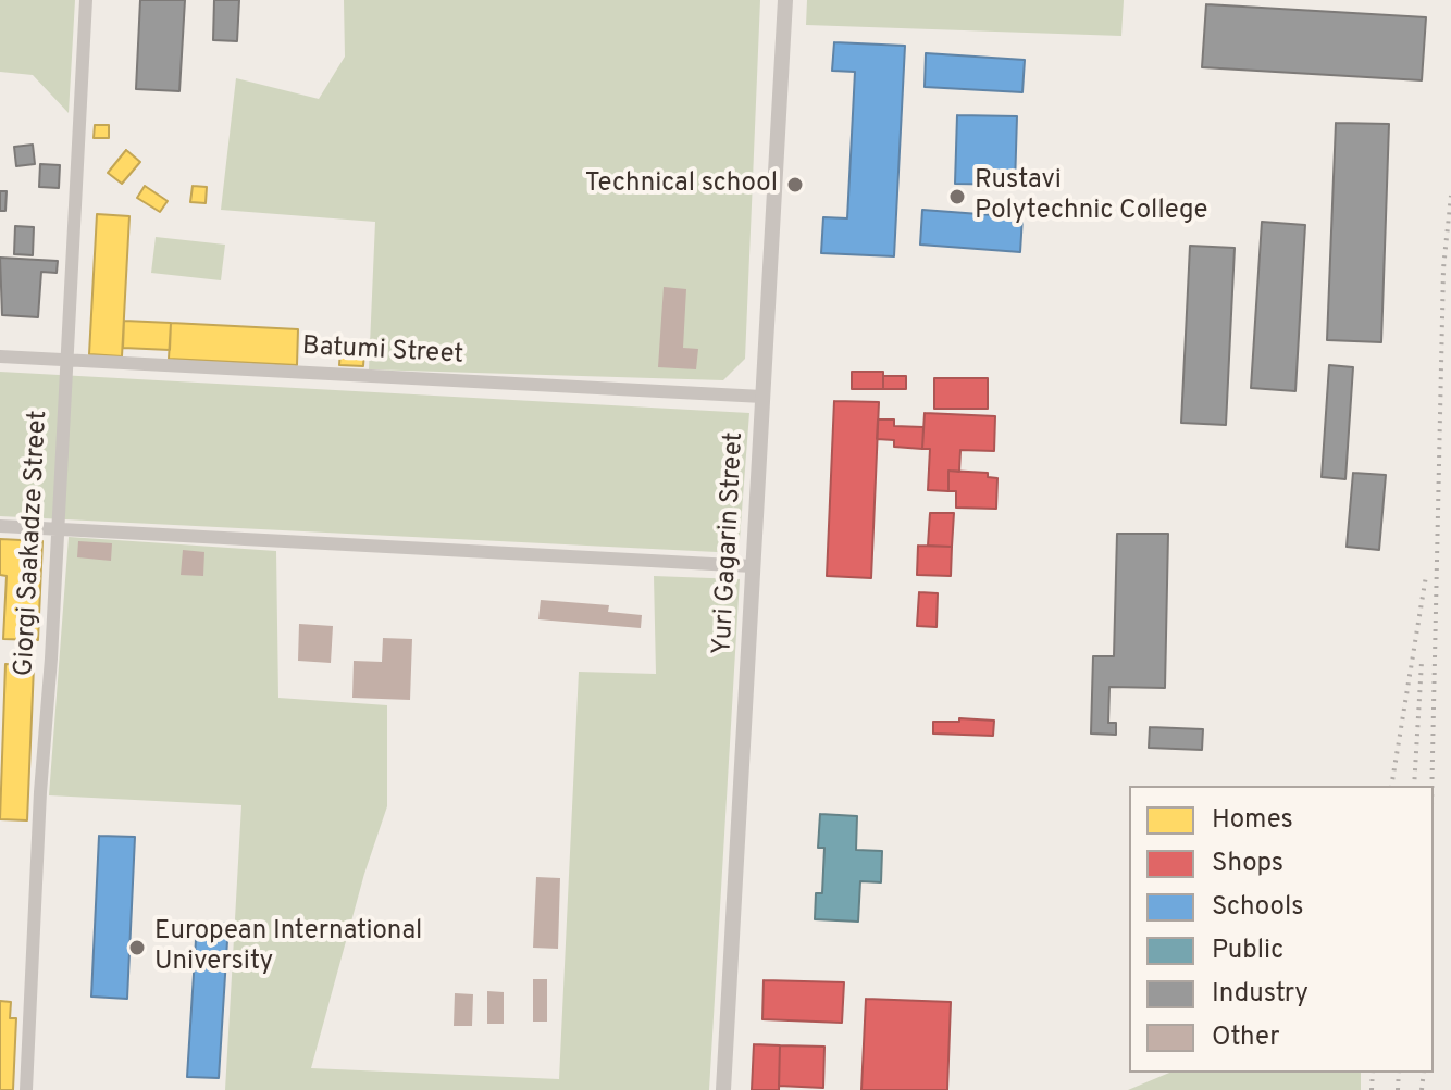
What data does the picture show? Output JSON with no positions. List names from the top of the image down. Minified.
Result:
{"streets":{"street":["Batumi Street","Giorgi Saakadze Street","Yuri Gagarin Street"]},"crossings":[["Batumi Street","Giorgi Saakadze Street"],["Batumi Street","Yuri Gagarin Street"]],"places":["Technical school","Rustavi Polytechnic College","European International University"],"legend":["Homes","Shops","Schools","Public","Industry","Other"]}
